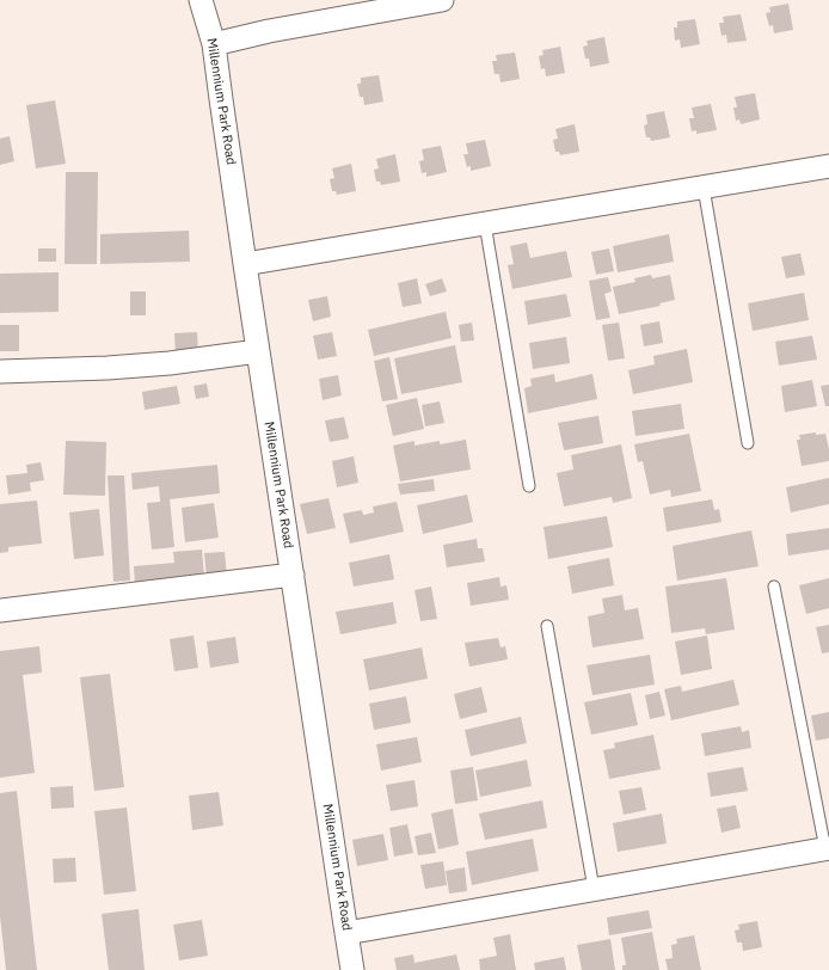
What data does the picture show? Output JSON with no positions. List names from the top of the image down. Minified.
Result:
{"streets":{"street":["Millennium Park Road"]}}
